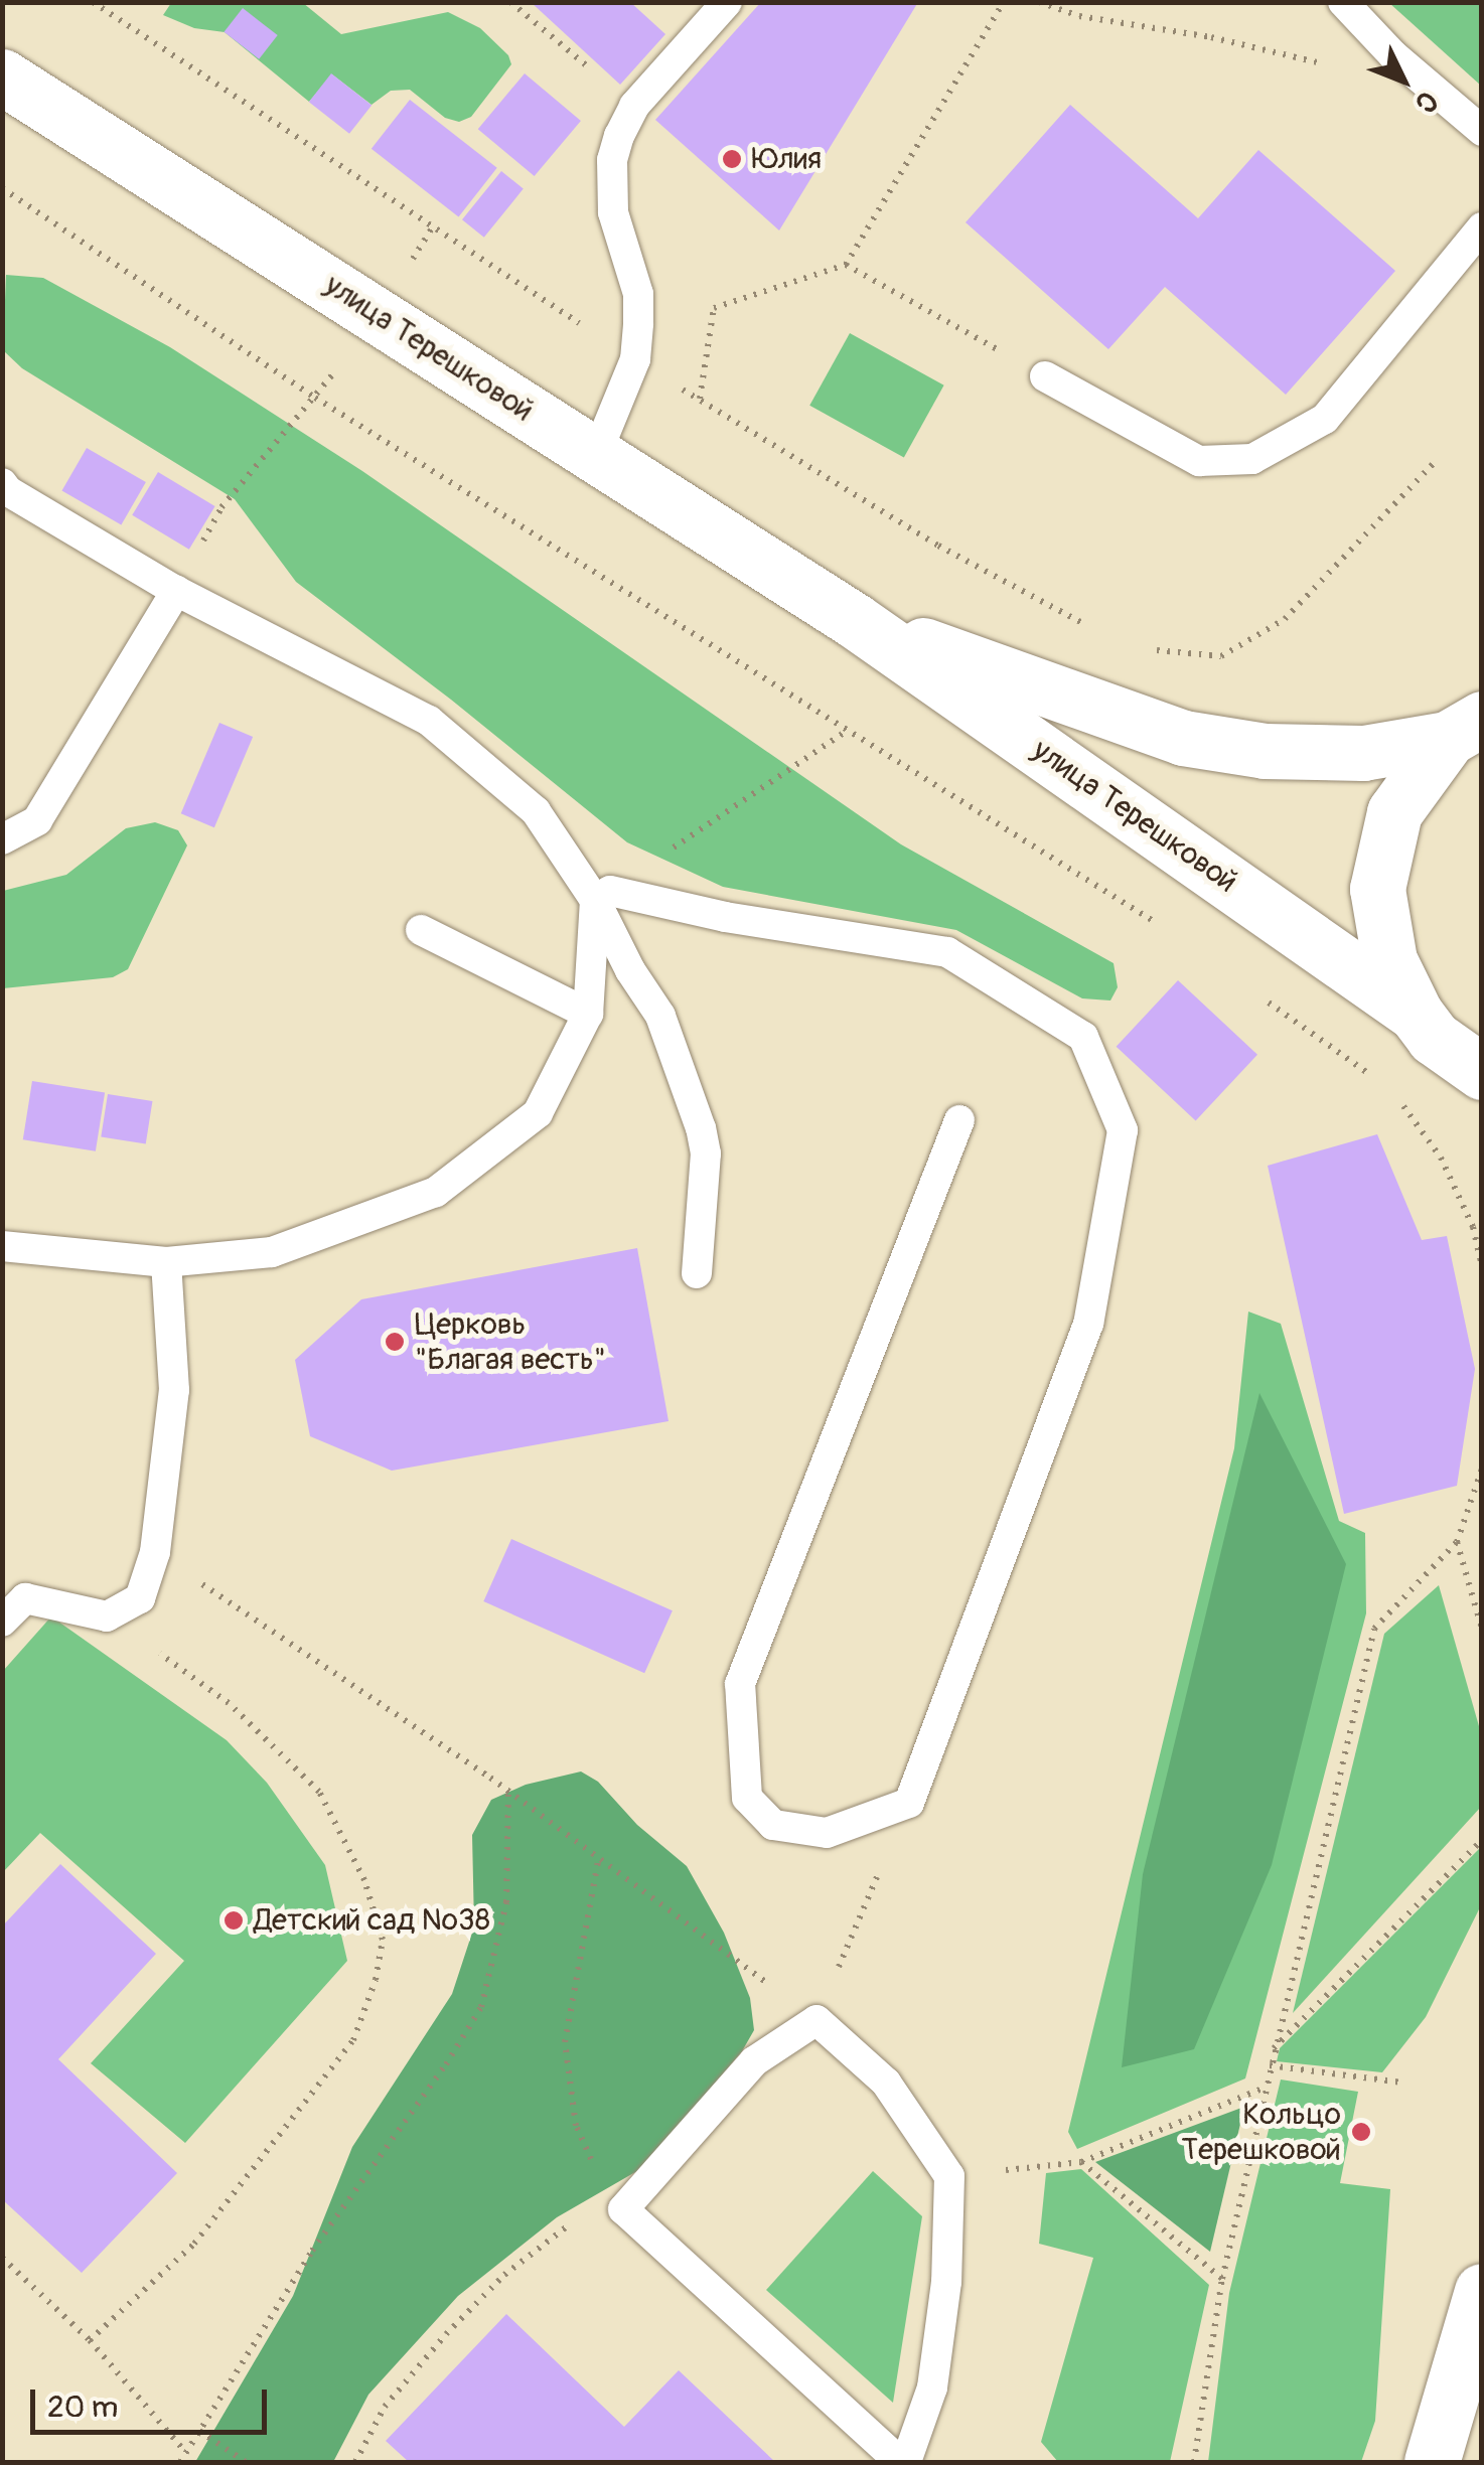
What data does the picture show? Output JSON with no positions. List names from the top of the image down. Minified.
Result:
{"streets":{"main road":["улица Терешковой"]},"places":["Юлия","Церковь \"Благая весть\"","Детский сад №38","Кольцо Терешковой"],"scale_bar":"20 m","north":"bottom right"}
